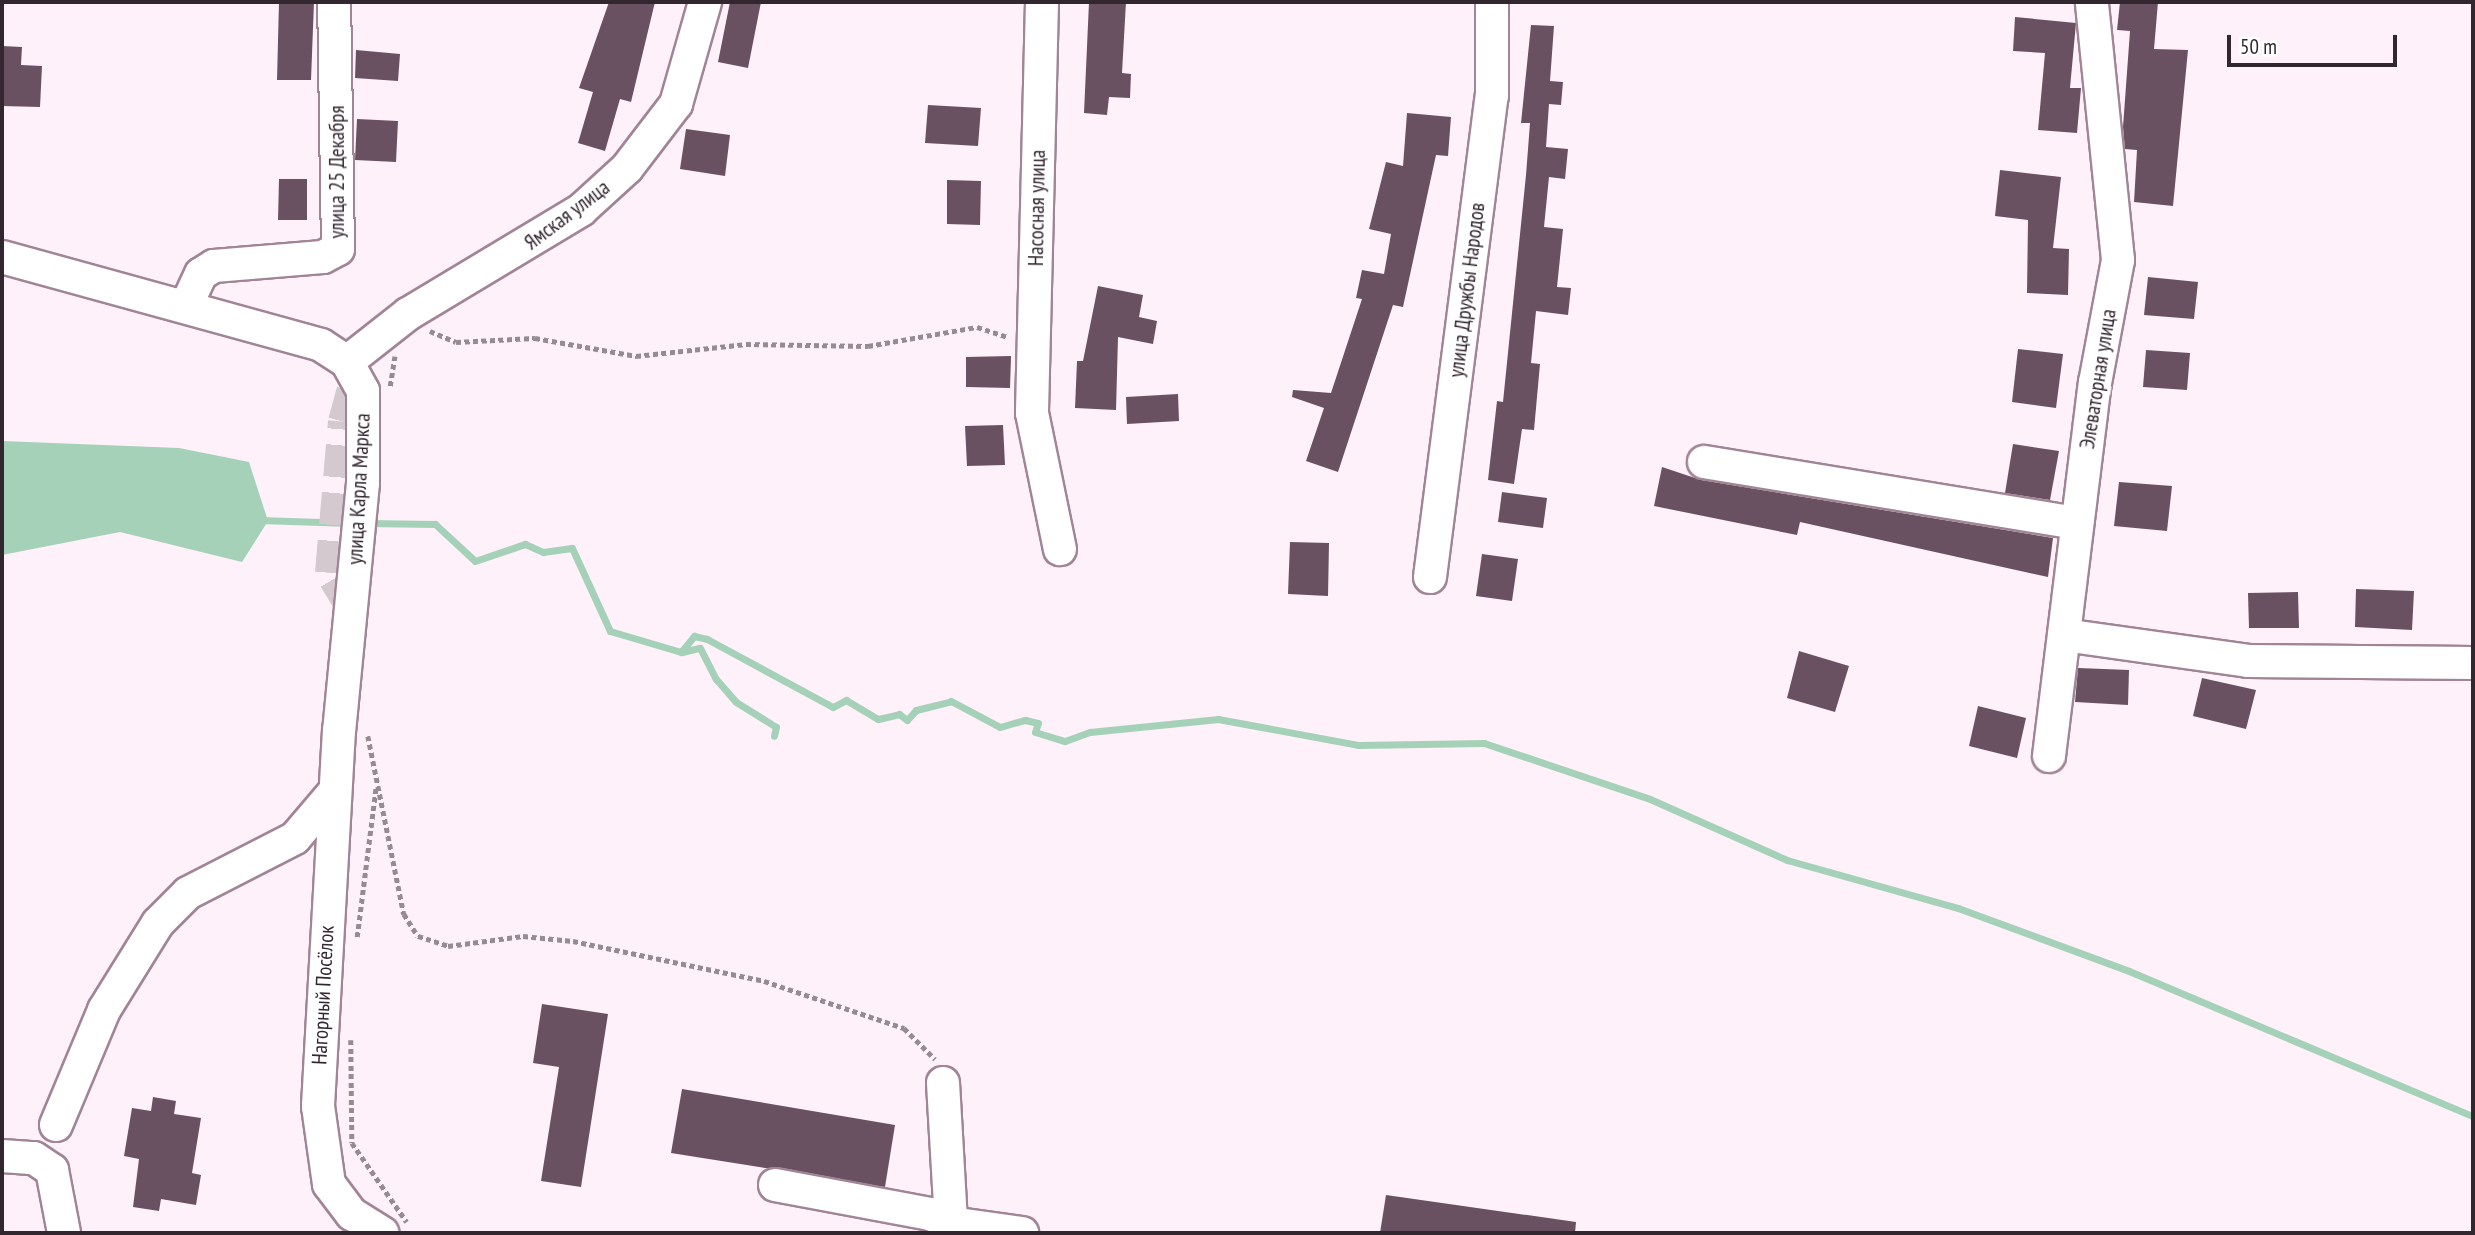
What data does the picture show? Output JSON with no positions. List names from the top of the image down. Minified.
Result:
{"streets":{"street":["улица 25 Декабря","Насосная улица","Ямская улица","улица Дружбы Народов","Элеваторная улица","улица Карла Маркса","Нагорный Посёлок"]},"crossings":[["Ямская улица","улица Карла Маркса"],["улица Карла Маркса","Нагорный Посёлок"]],"scale_bar":"50 m"}
